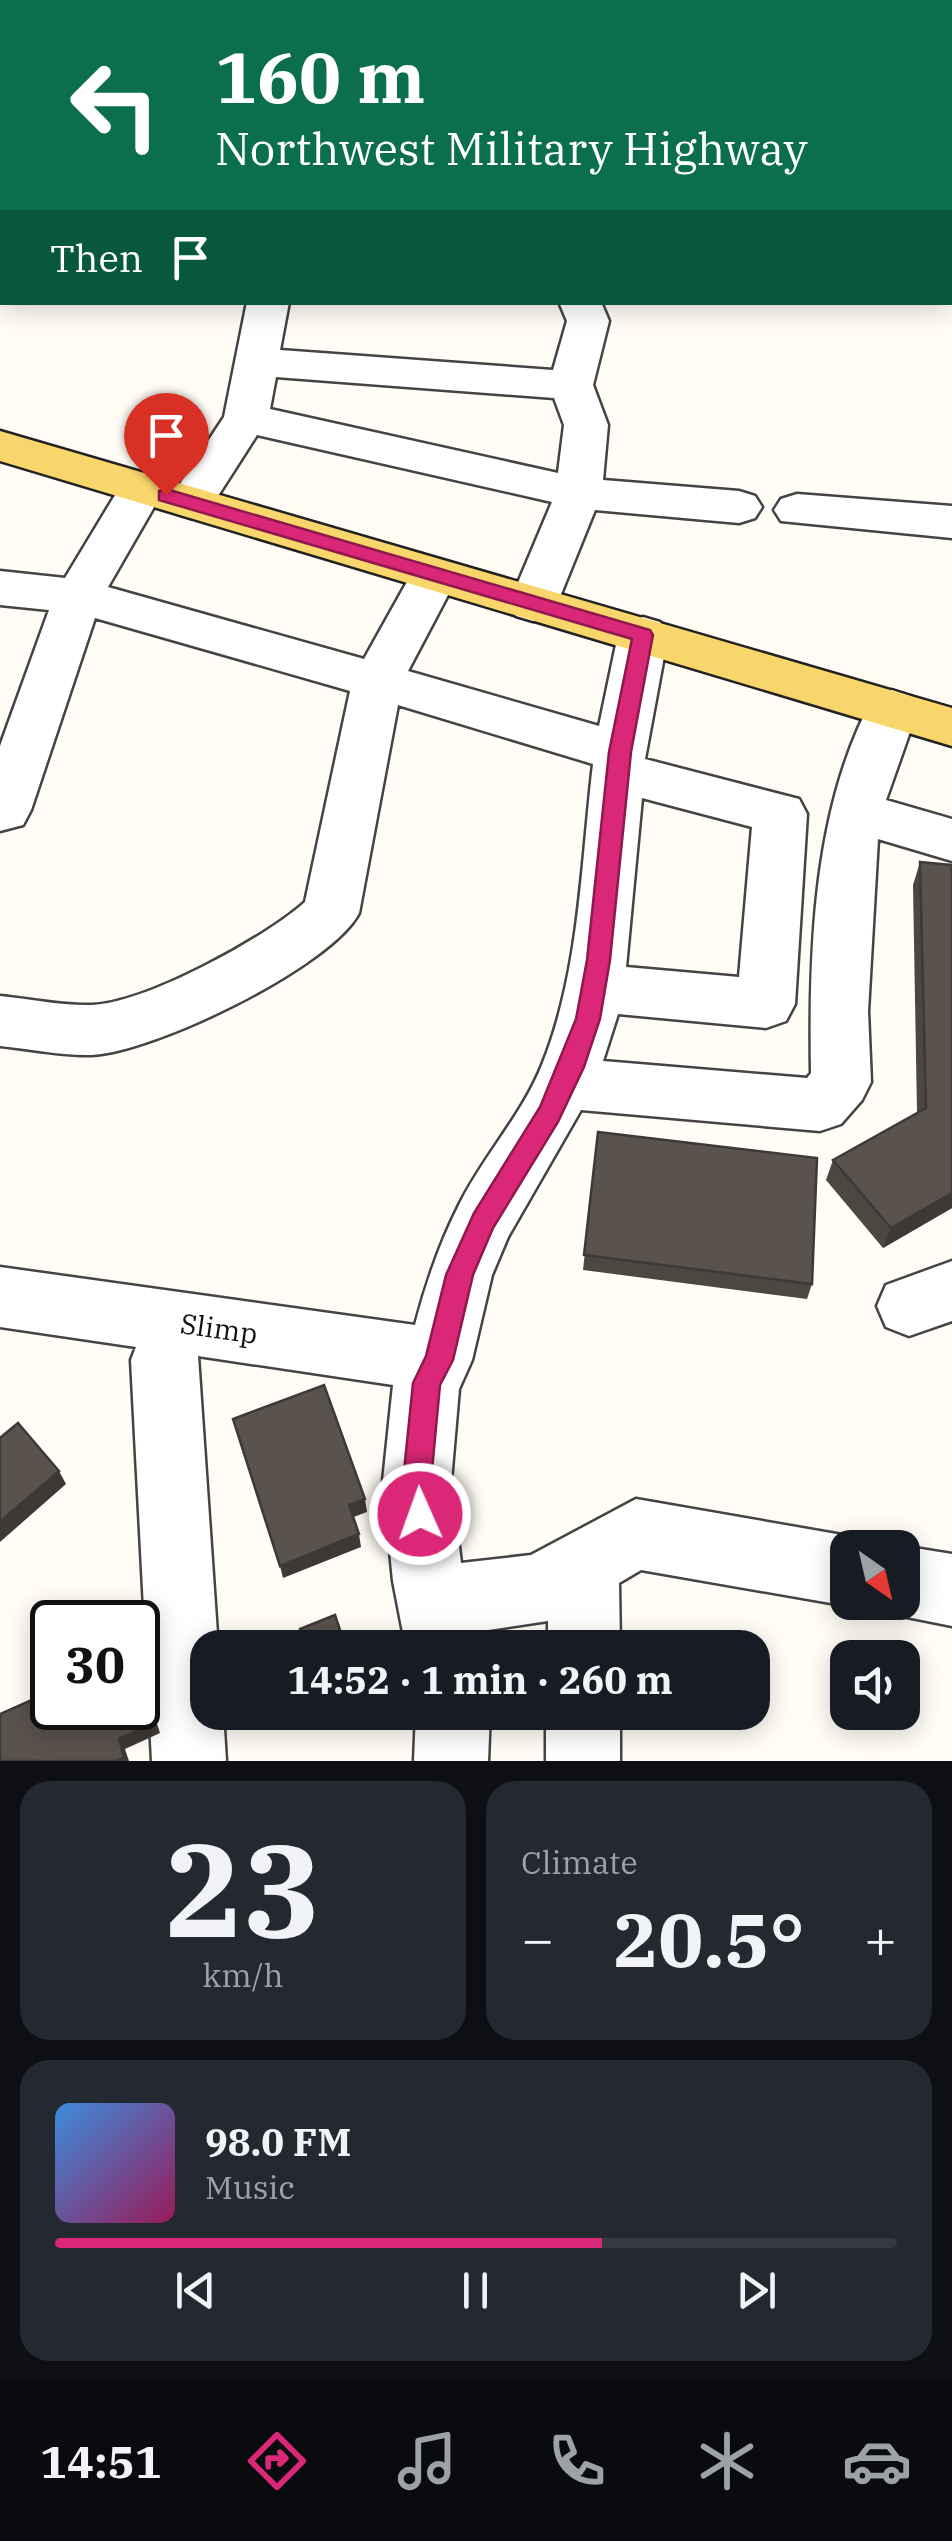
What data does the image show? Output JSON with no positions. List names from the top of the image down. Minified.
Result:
{"streets":{"street":["Slimp"]},"north":"bottom right","page":{"turn":["160 m","Northwest Military Highway"],"then":"Then","limit":"30","trip":"14:52 · 1 min · 260 m","tile":[["23","km/h"],"Climate"],"heat":["−","20.5°","+"],"song":["98.0 FM","Music"],"tabs":"14:51"}}
